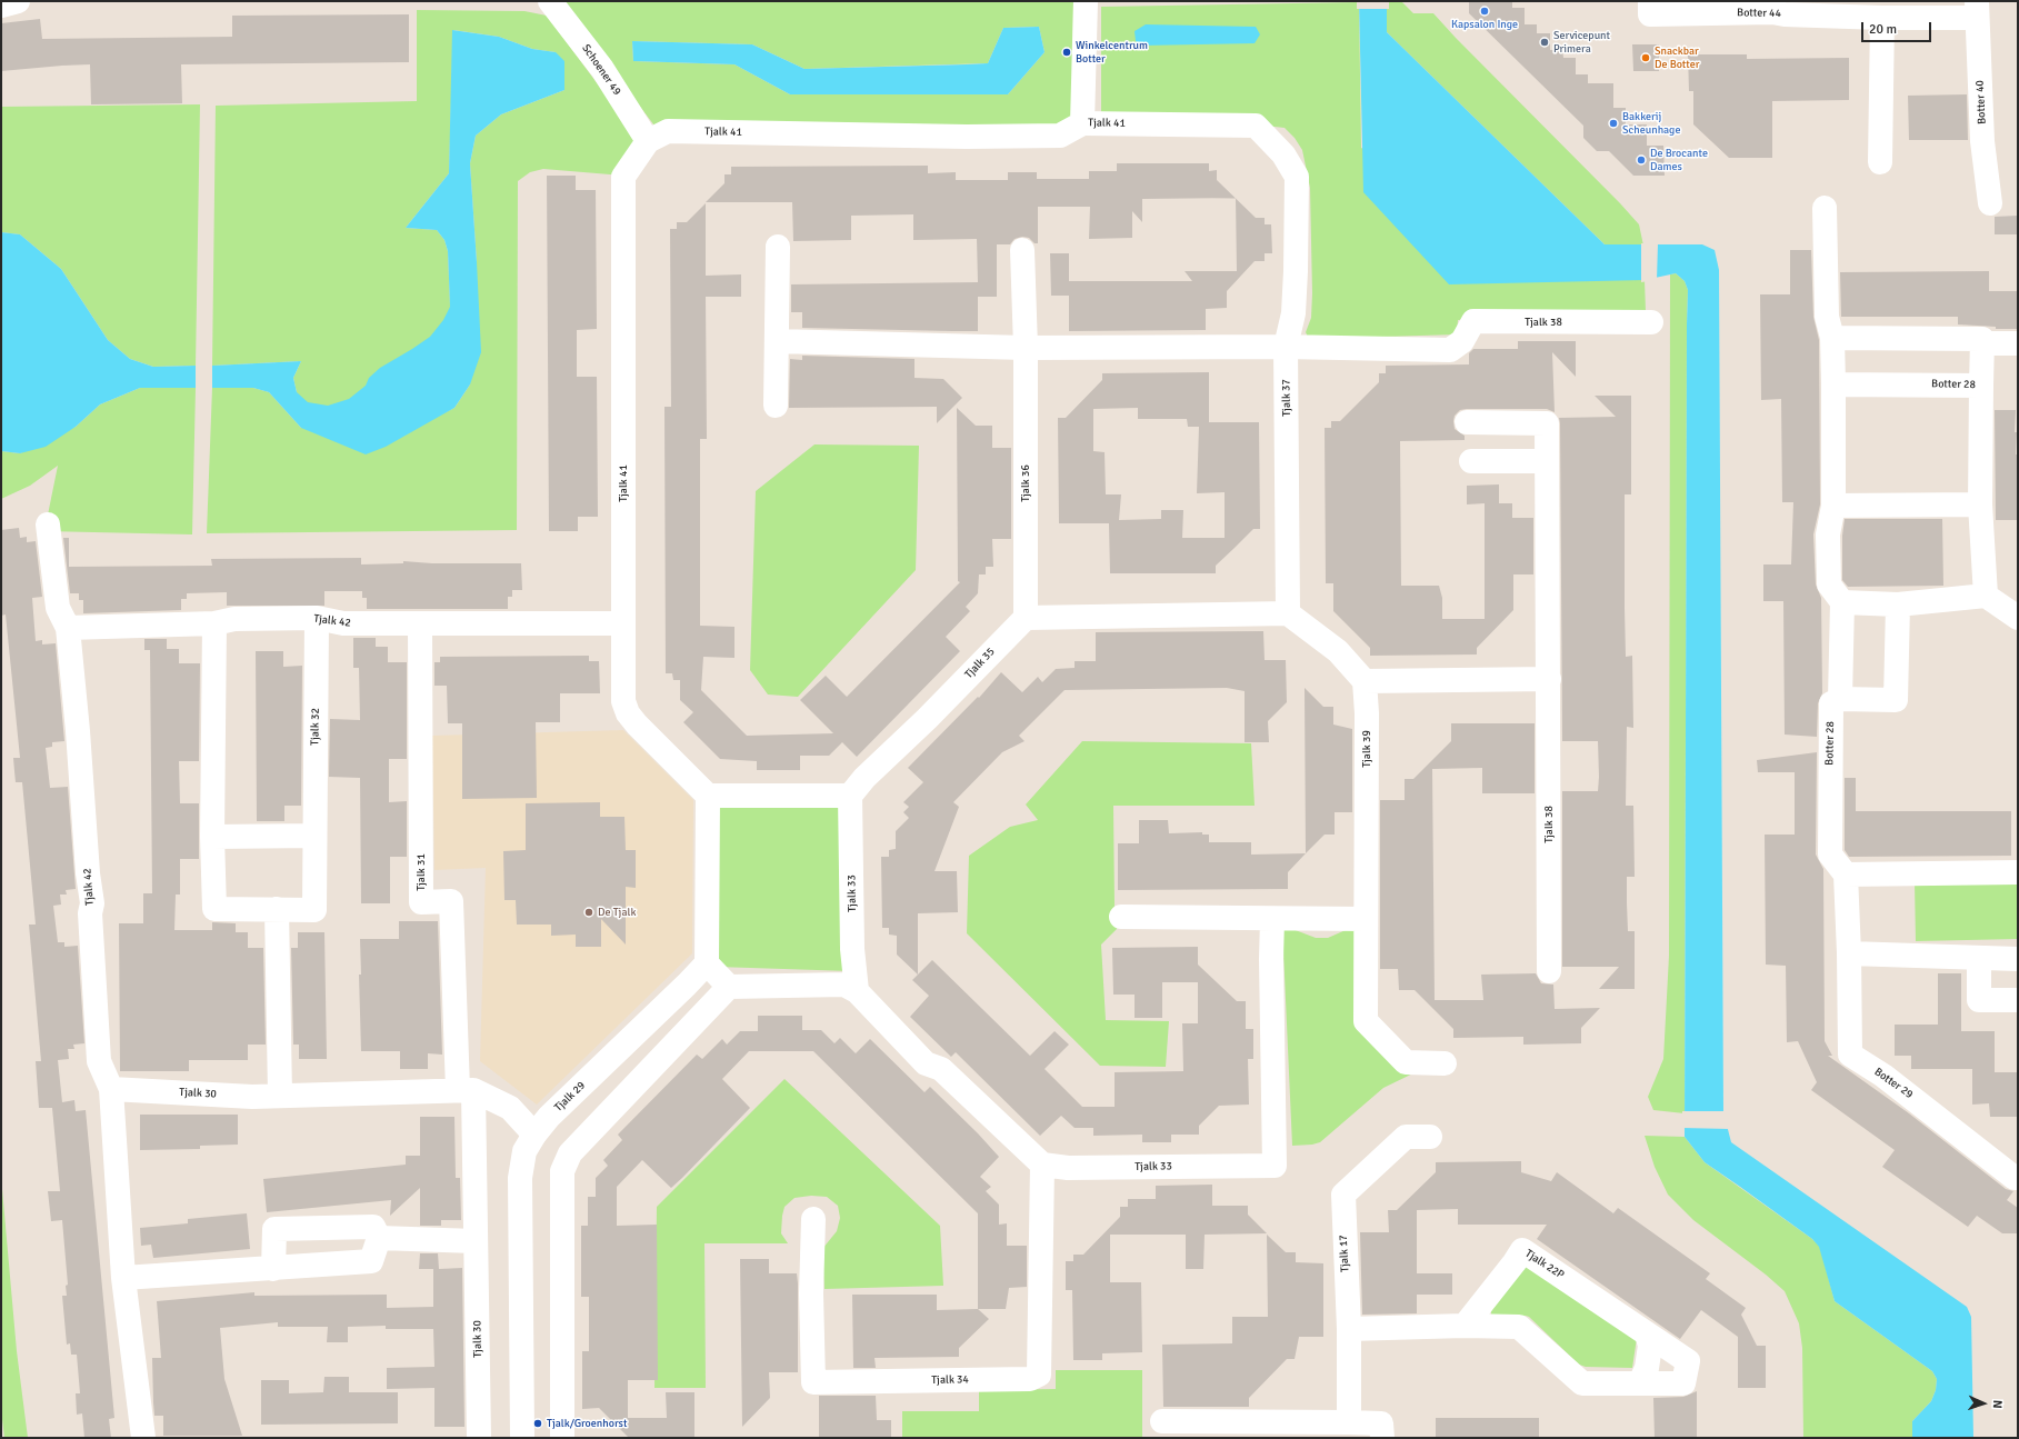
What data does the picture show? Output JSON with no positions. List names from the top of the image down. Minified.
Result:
{"streets":{"street":["Botter 44","Schoener 49","Botter 40","Tjalk 41","Tjalk 38","Botter 28","Tjalk 37","Tjalk 36","Tjalk 42","Tjalk 35","Tjalk 32","Tjalk 39","Tjalk 31","Tjalk 33","Botter 29","Tjalk 30","Tjalk 29","Tjalk 17","Tjalk 22P","Tjalk 34"]},"crossings":[["Botter 44","Botter 40"],["Schoener 49","Tjalk 41"],["Tjalk 41","Tjalk 38"],["Tjalk 41","Tjalk 37"],["Tjalk 41","Tjalk 42"],["Tjalk 38","Tjalk 37"],["Botter 28","Botter 29"],["Tjalk 36","Tjalk 35"],["Tjalk 42","Tjalk 32"],["Tjalk 42","Tjalk 31"],["Tjalk 42","Tjalk 30"],["Tjalk 35","Tjalk 33"],["Tjalk 31","Tjalk 30"],["Tjalk 33","Tjalk 34"],["Tjalk 30","Tjalk 29"],["Tjalk 17","Tjalk 22P"]],"places":["Kapsalon Inge","Servicepunt Primera","Winkelcentrum Botter","Snackbar De Botter","Bakkerij Scheunhage","De Brocante Dames","De Tjalk","Tjalk/Groenhorst"],"scale_bar":"20 m","north":"right"}
